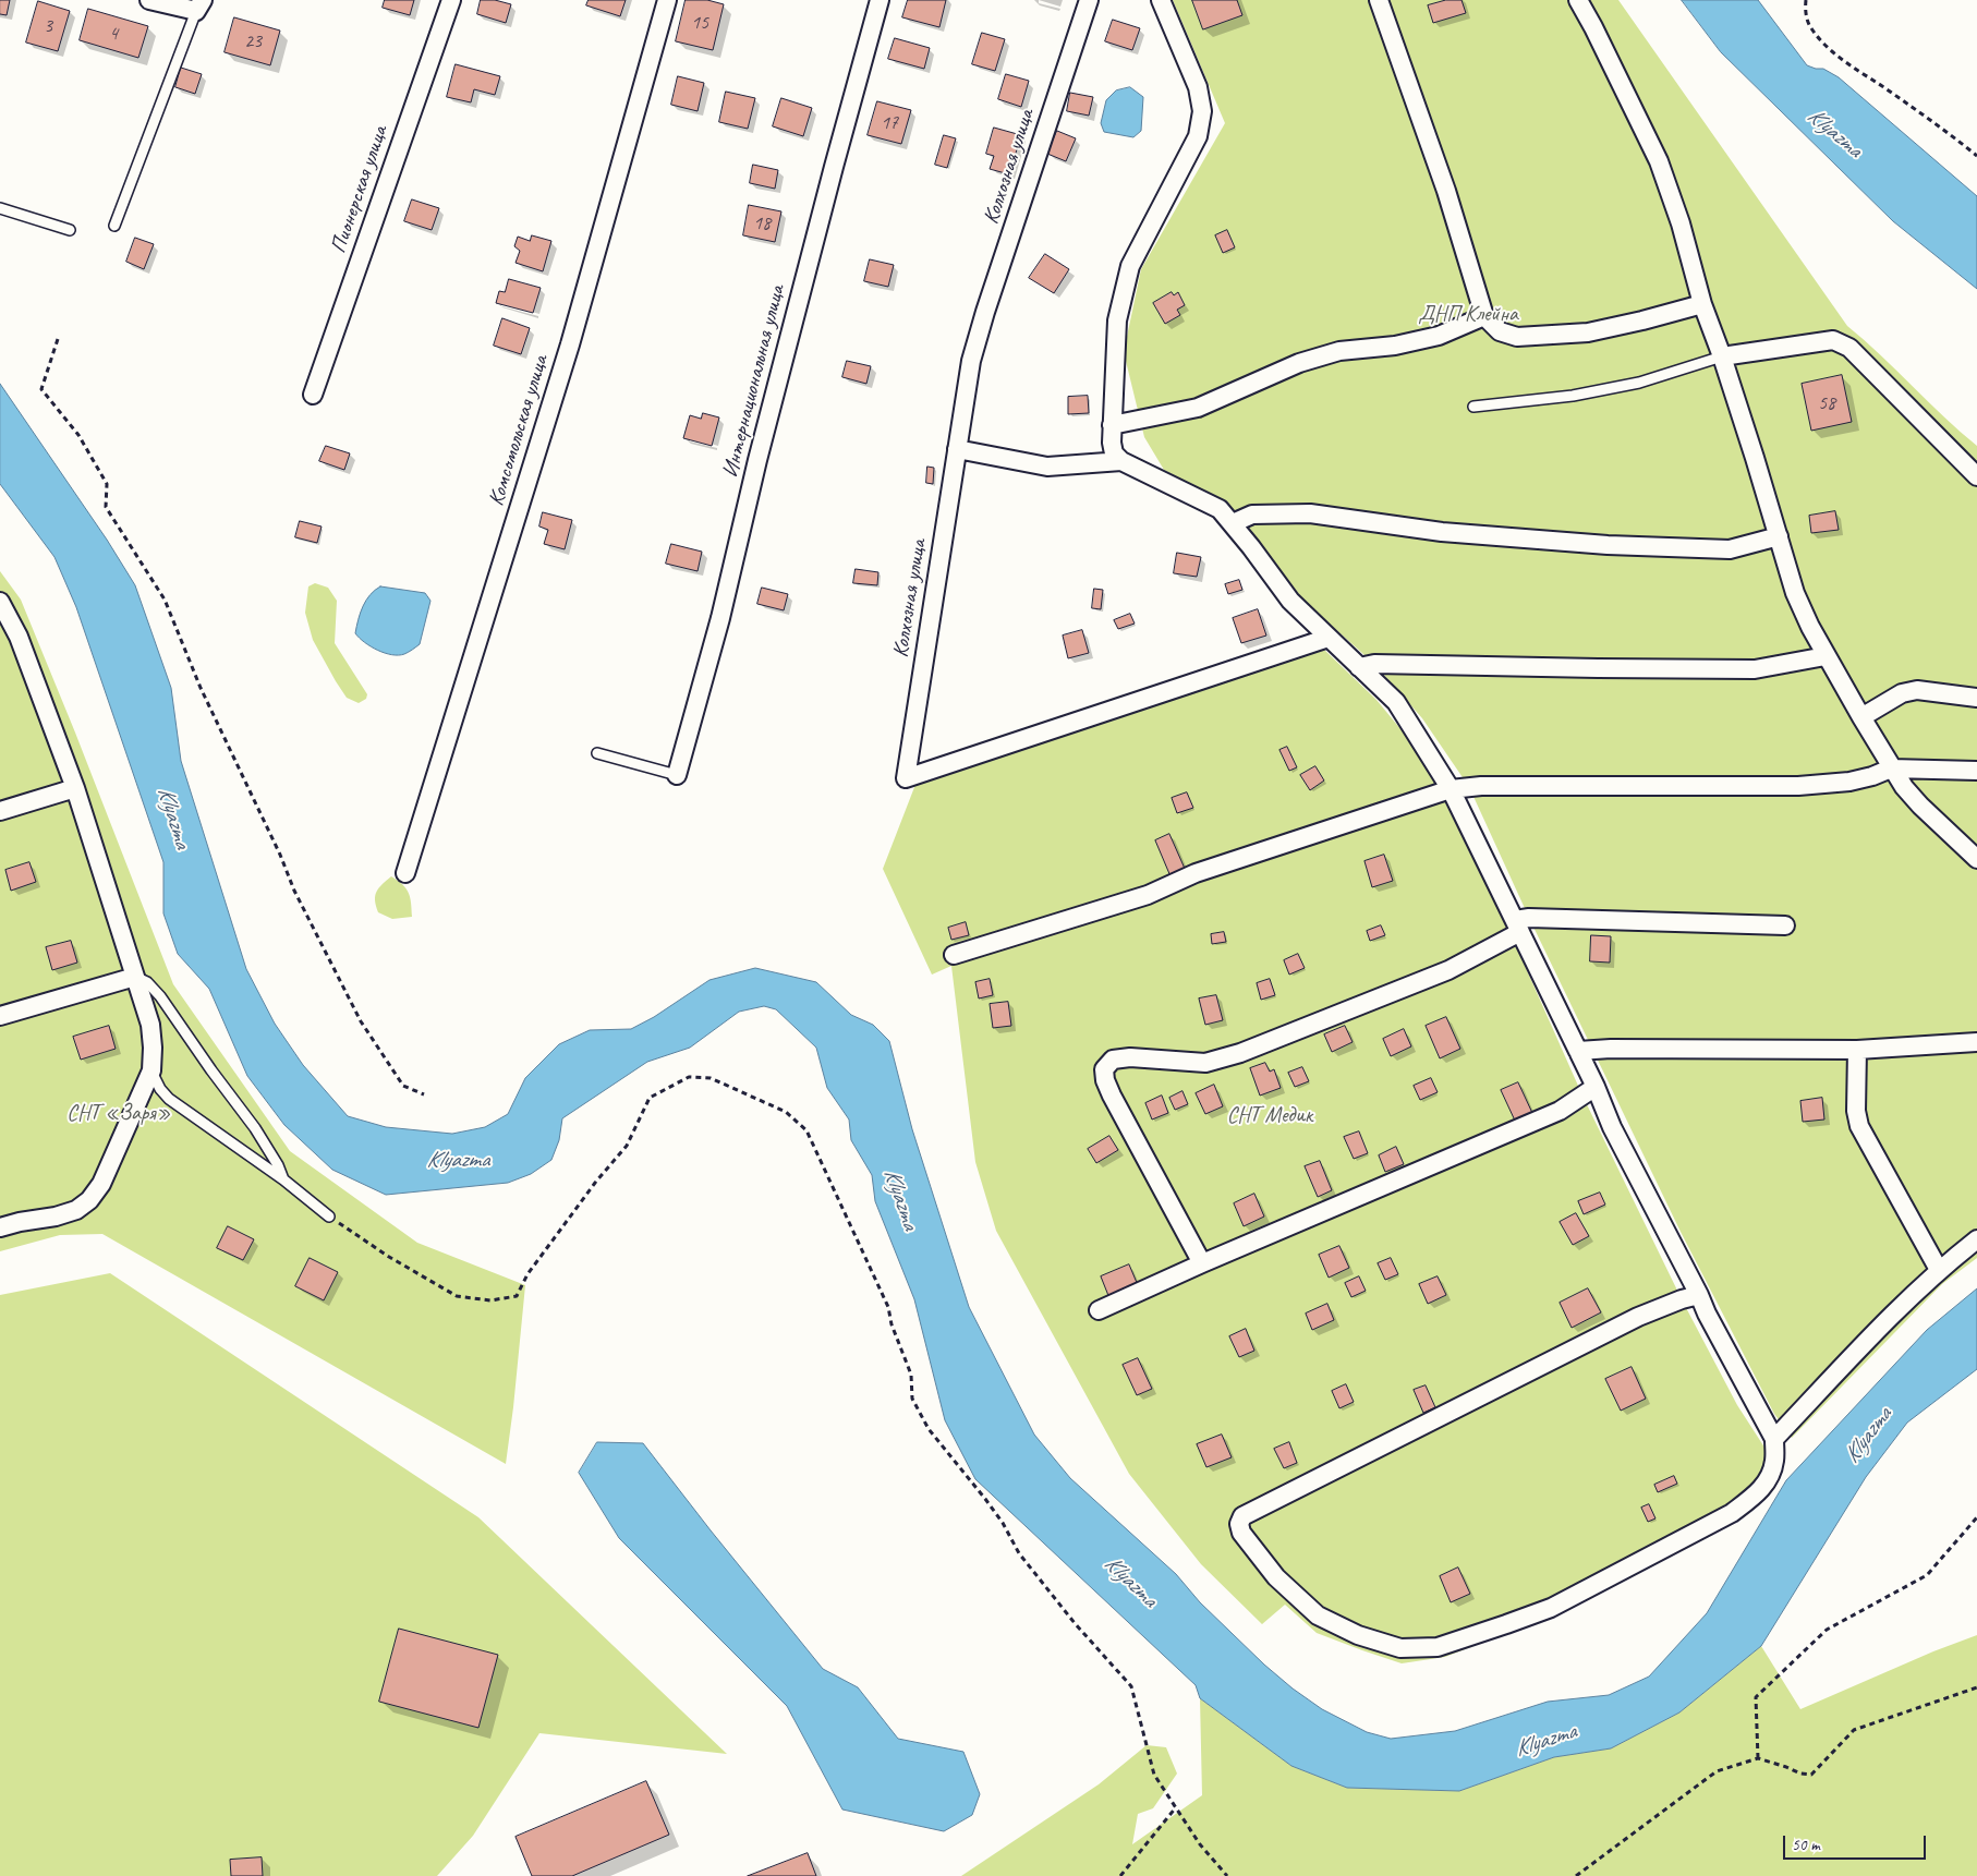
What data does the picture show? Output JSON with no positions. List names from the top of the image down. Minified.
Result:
{"streets":{"street":["Колхозная улица","Пионерская улица","Интернациональная улица","Комсомольская улица"]},"water":["Klyazma"],"parks":["ДНП Клейна","СНТ «Заря»","СНТ Медик"],"house_numbers":["15","3","4","23","17","18","58"],"scale_bar":"50 m"}
